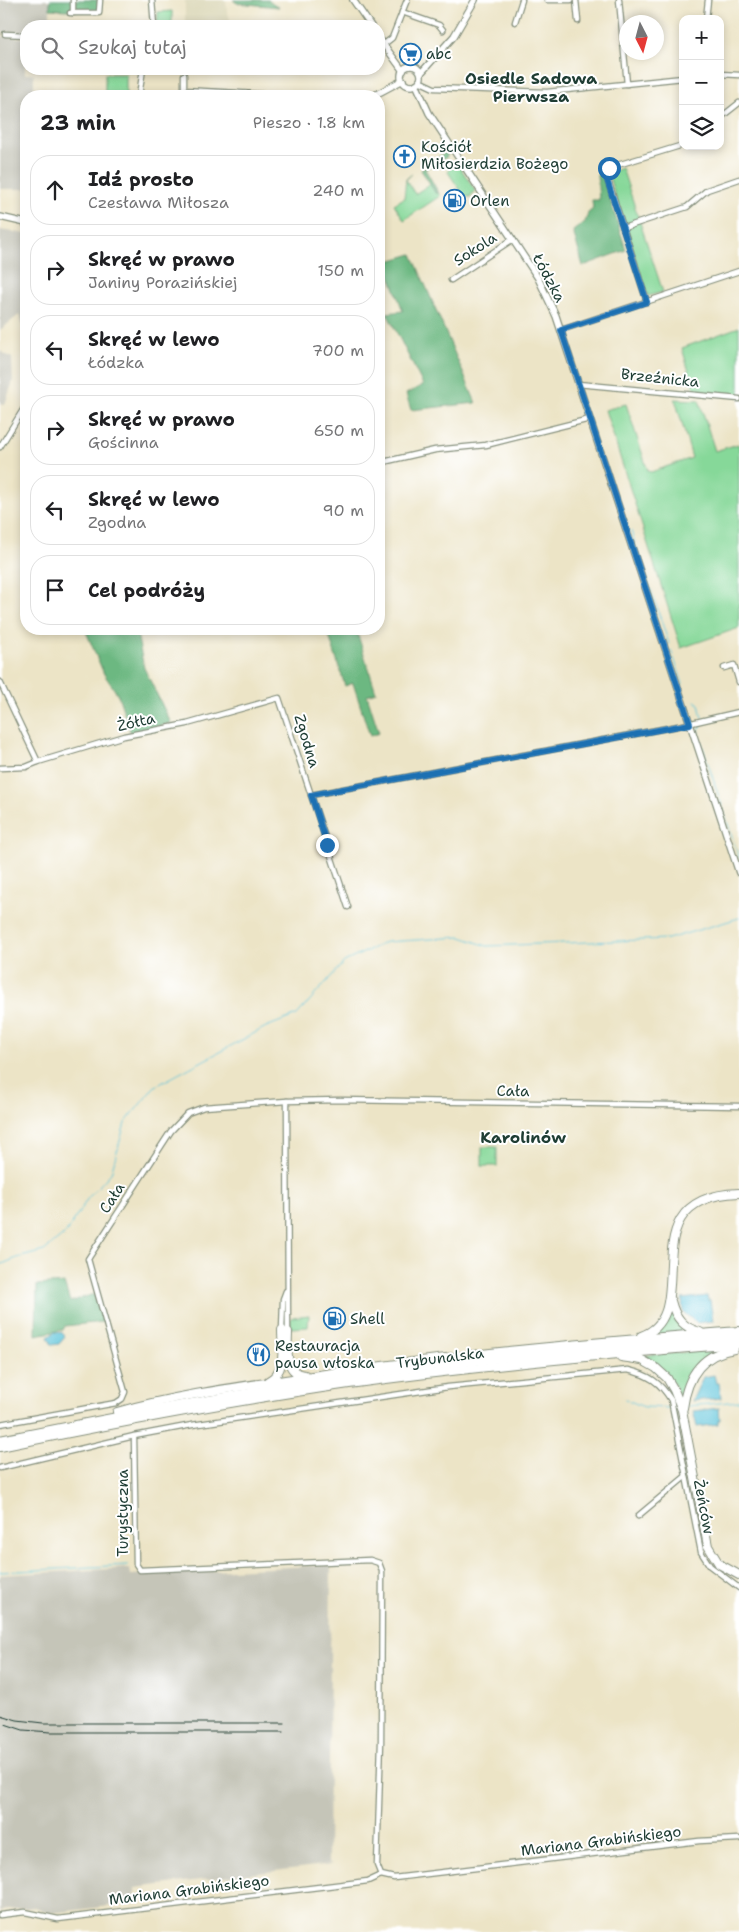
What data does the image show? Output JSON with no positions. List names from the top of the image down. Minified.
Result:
{"streets":{"highway":["Trybunalska"],"main road":["Łódzka"],"street":["Sokola","Brzeźnicka","Żółta","Zgodna","Cała","Żeńców","Turystyczna","Mariana Grabińskiego"]},"crossings":[["Sokola","Łódzka"],["Łódzka","Brzeźnicka"],["Żółta","Zgodna"],["Turystyczna","Mariana Grabińskiego"]],"districts":["Osiedle Sadowa Pierwsza","Karolinów"],"places":{"supermarket":["abc"],"church":["Kościół Miłosierdzia Bożego"],"fuel station":["Orlen","Shell"],"restaurant":["Restauracja pausa włoska"]},"north":"bottom","page":{"map_buttons":["+","−"],"search":"Szukaj tutaj","heading":["23 min","Pieszo · 1.8 km"],"list":[["Idź prosto","Czesława Miłosza","240 m"],["Skręć w prawo","Janiny Porazińskiej","150 m"],["Skręć w lewo","Łódzka","700 m"],["Skręć w prawo","Gościnna","650 m"],["Skręć w lewo","Zgodna","90 m"],"Cel podróży"]}}
